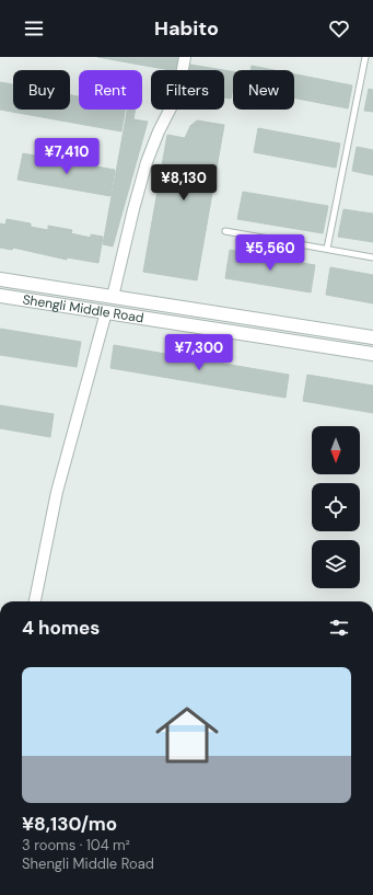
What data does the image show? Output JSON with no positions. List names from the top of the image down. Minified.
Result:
{"streets":{"street":["Shengli Middle Road"]},"north":"bottom","page":{"header":"Habito","chip":["Buy","Rent","Filters","New"],"price":["¥7,410","¥8,130","¥5,560","¥7,300"],"heading":"4 homes","list":[{"name":"¥8,130/mo","note":"3 rooms · 104 m² · Shengli Middle Road"}]}}
